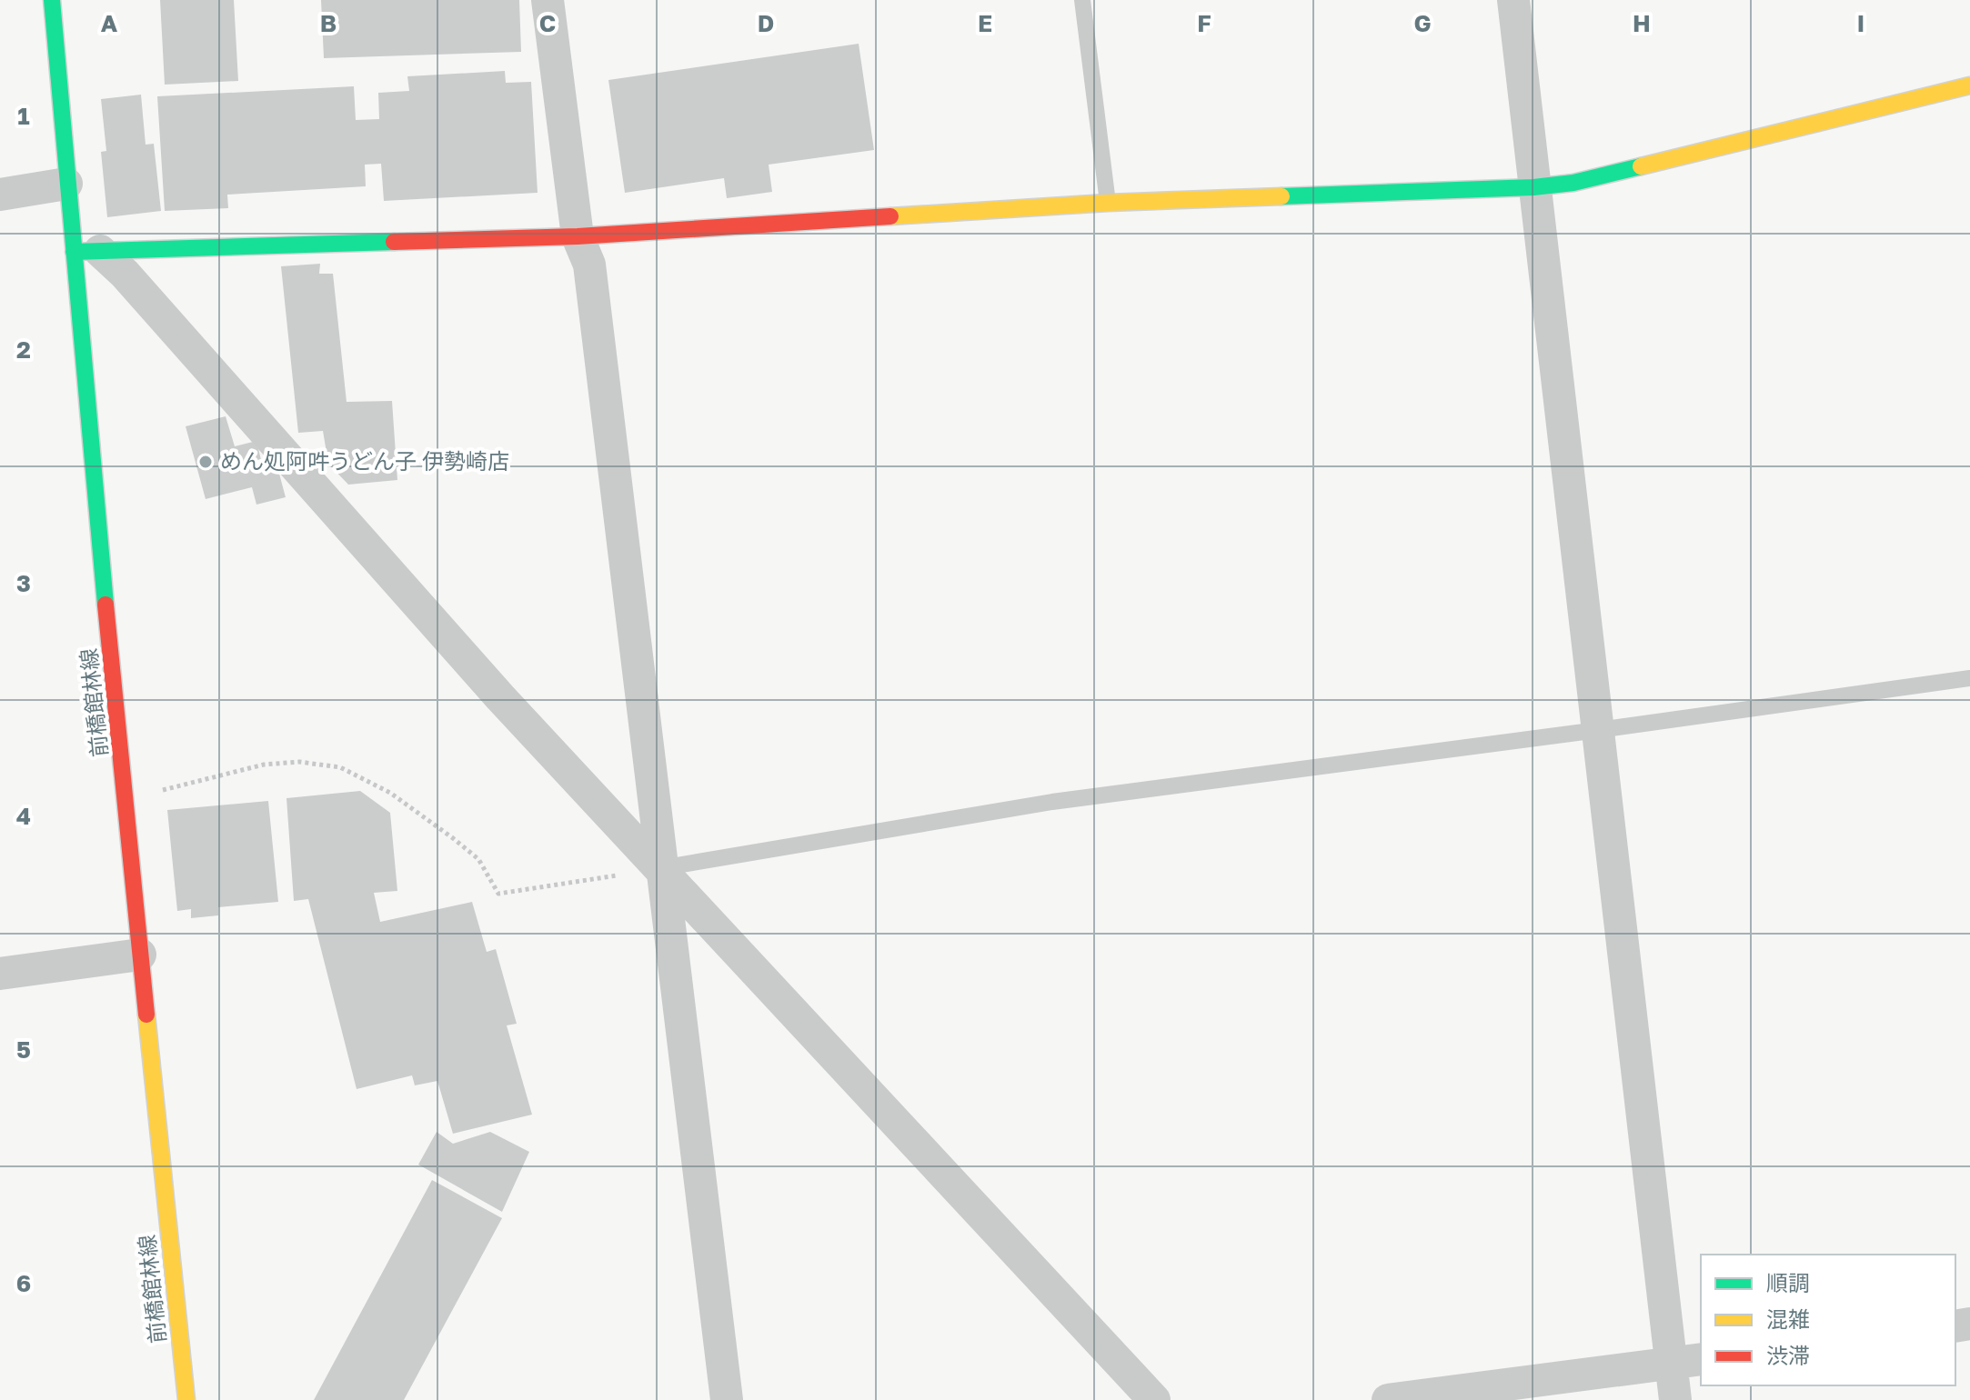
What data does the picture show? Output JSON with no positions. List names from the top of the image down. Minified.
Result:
{"streets":{"street":["前橋館林線"]},"places":["めん処阿吽うどん子 伊勢崎店"],"legend":["順調","混雑","渋滞"],"grid":{"columns":["A","B","C","D","E","F","G","H","I"],"rows":["1","2","3","4","5","6"]}}
